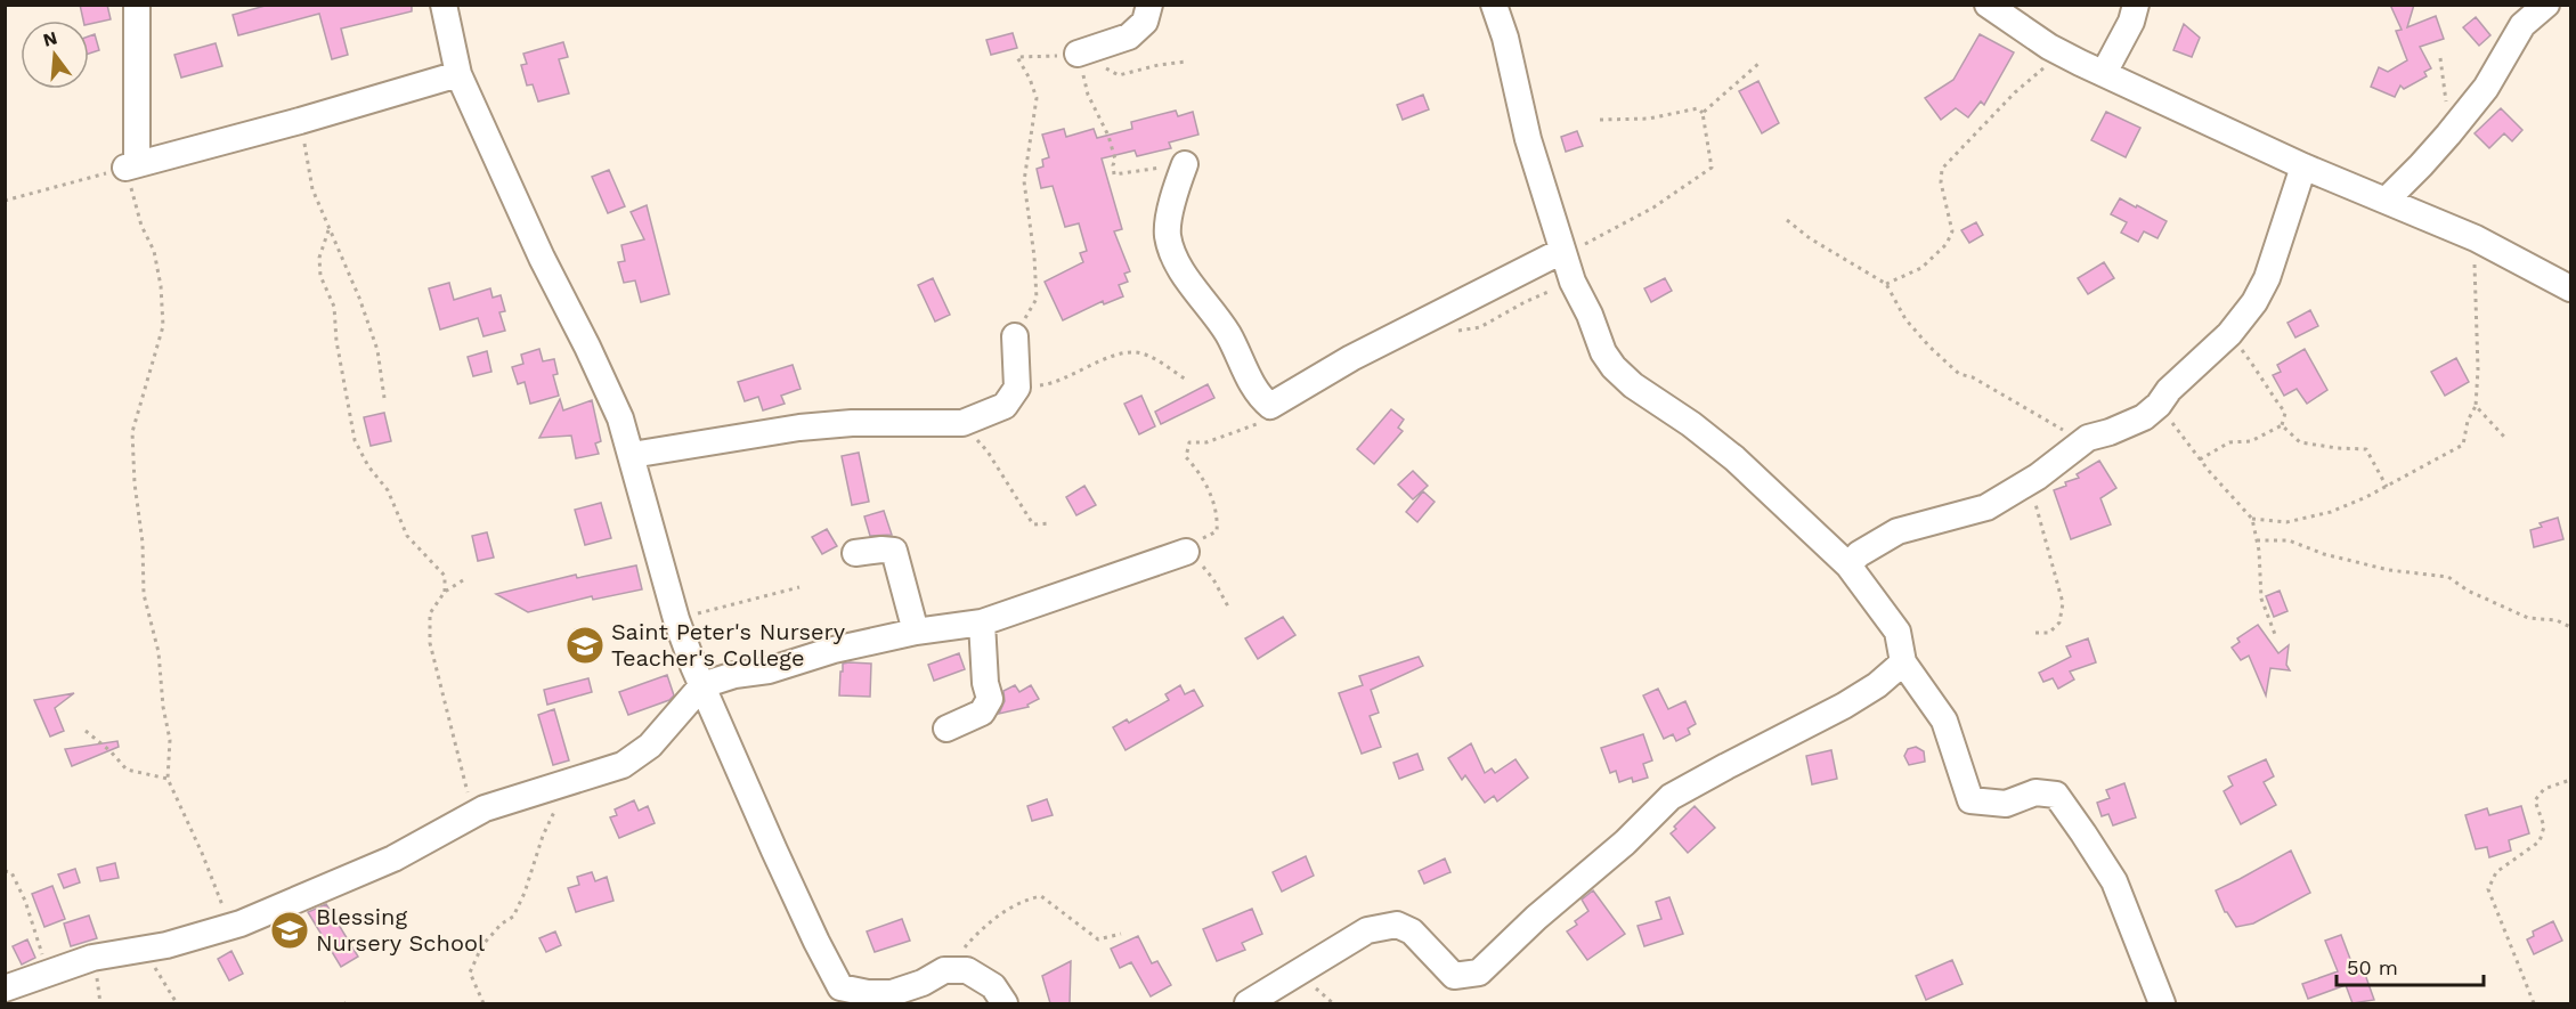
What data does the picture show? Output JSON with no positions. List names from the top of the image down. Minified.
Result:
{"places":{"school or university":["Saint Peter's Nursery Teacher's College","Blessing Nursery School"]},"scale_bar":"50 m","north":"top"}
